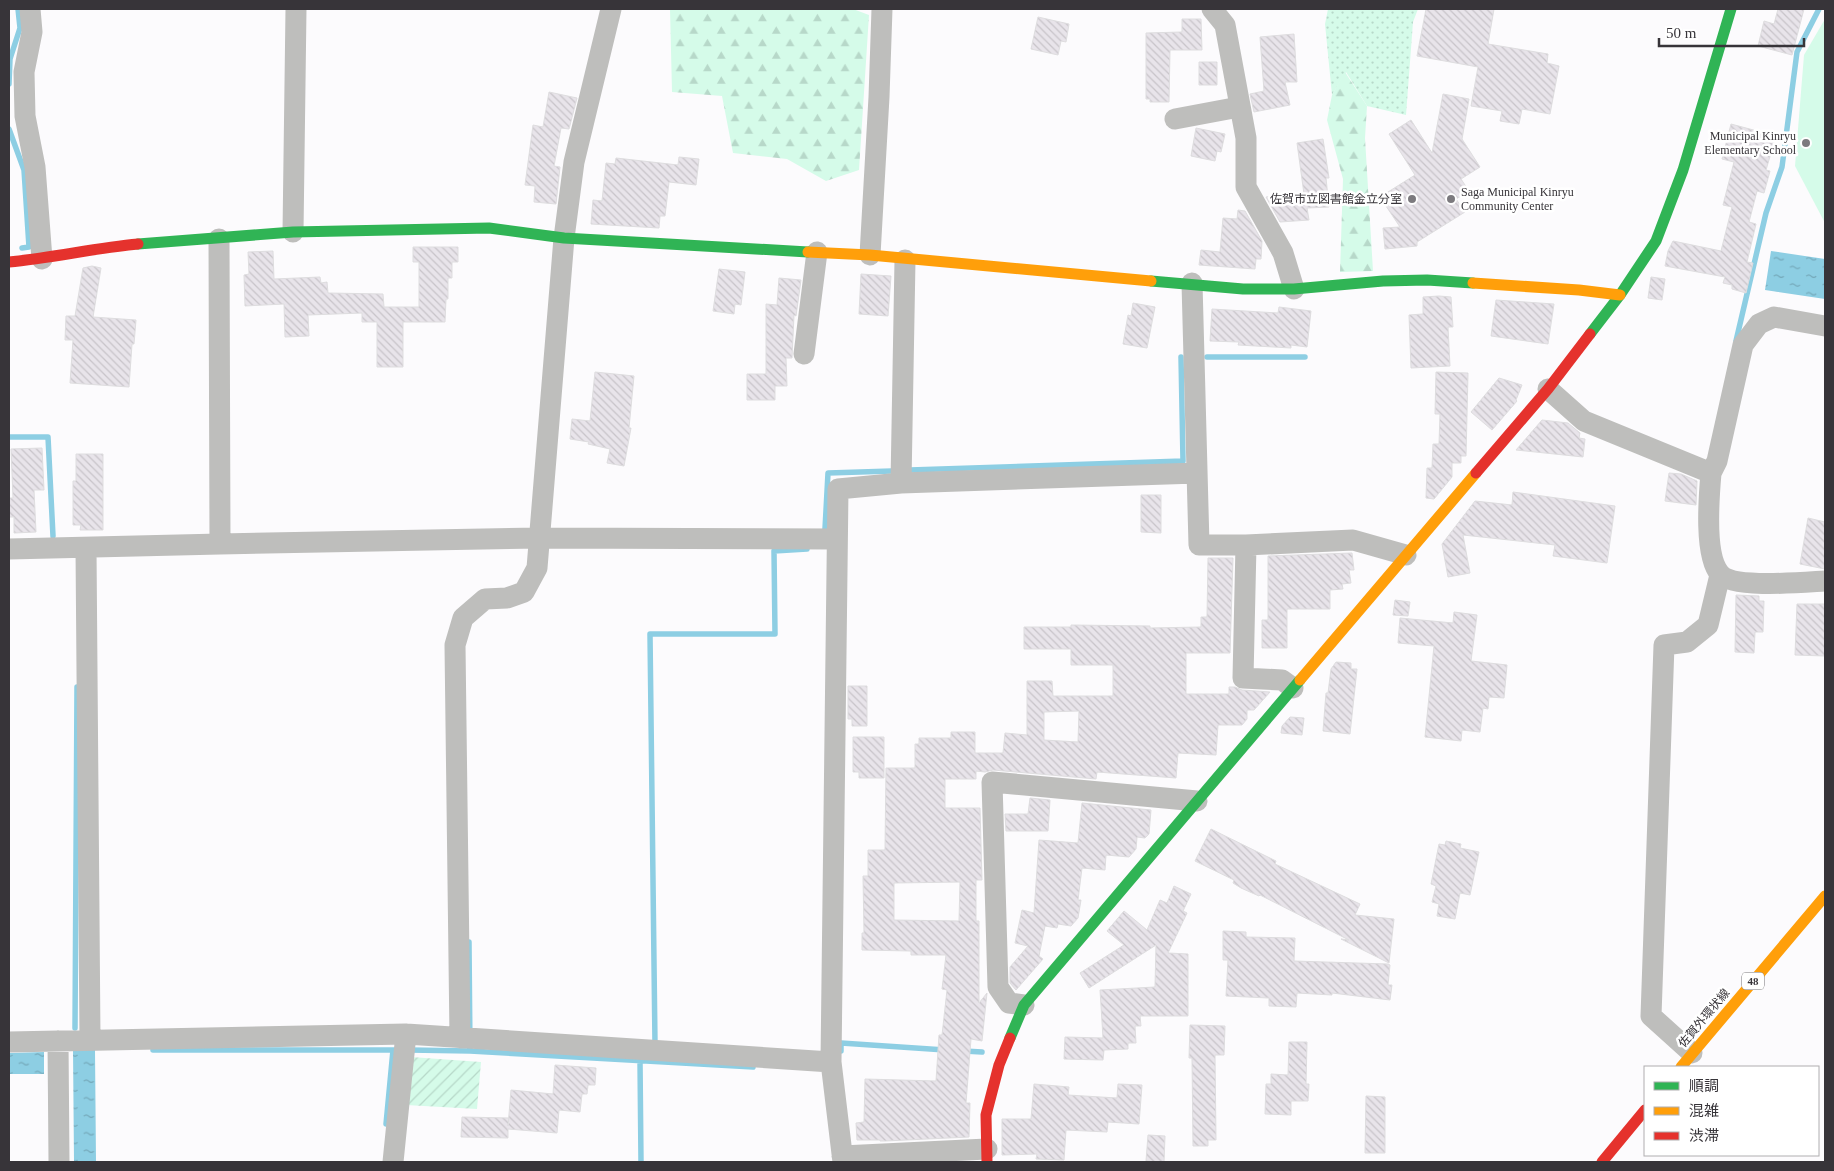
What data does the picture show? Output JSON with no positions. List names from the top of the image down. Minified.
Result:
{"streets":{"street":["48","佐賀外環状線"]},"places":["Municipal Kinryu Elementary School","佐賀市立図書館金立分室","Saga Municipal Kinryu Community Center"],"legend":["順調","混雑","渋滞"],"scale_bar":"50 m"}
